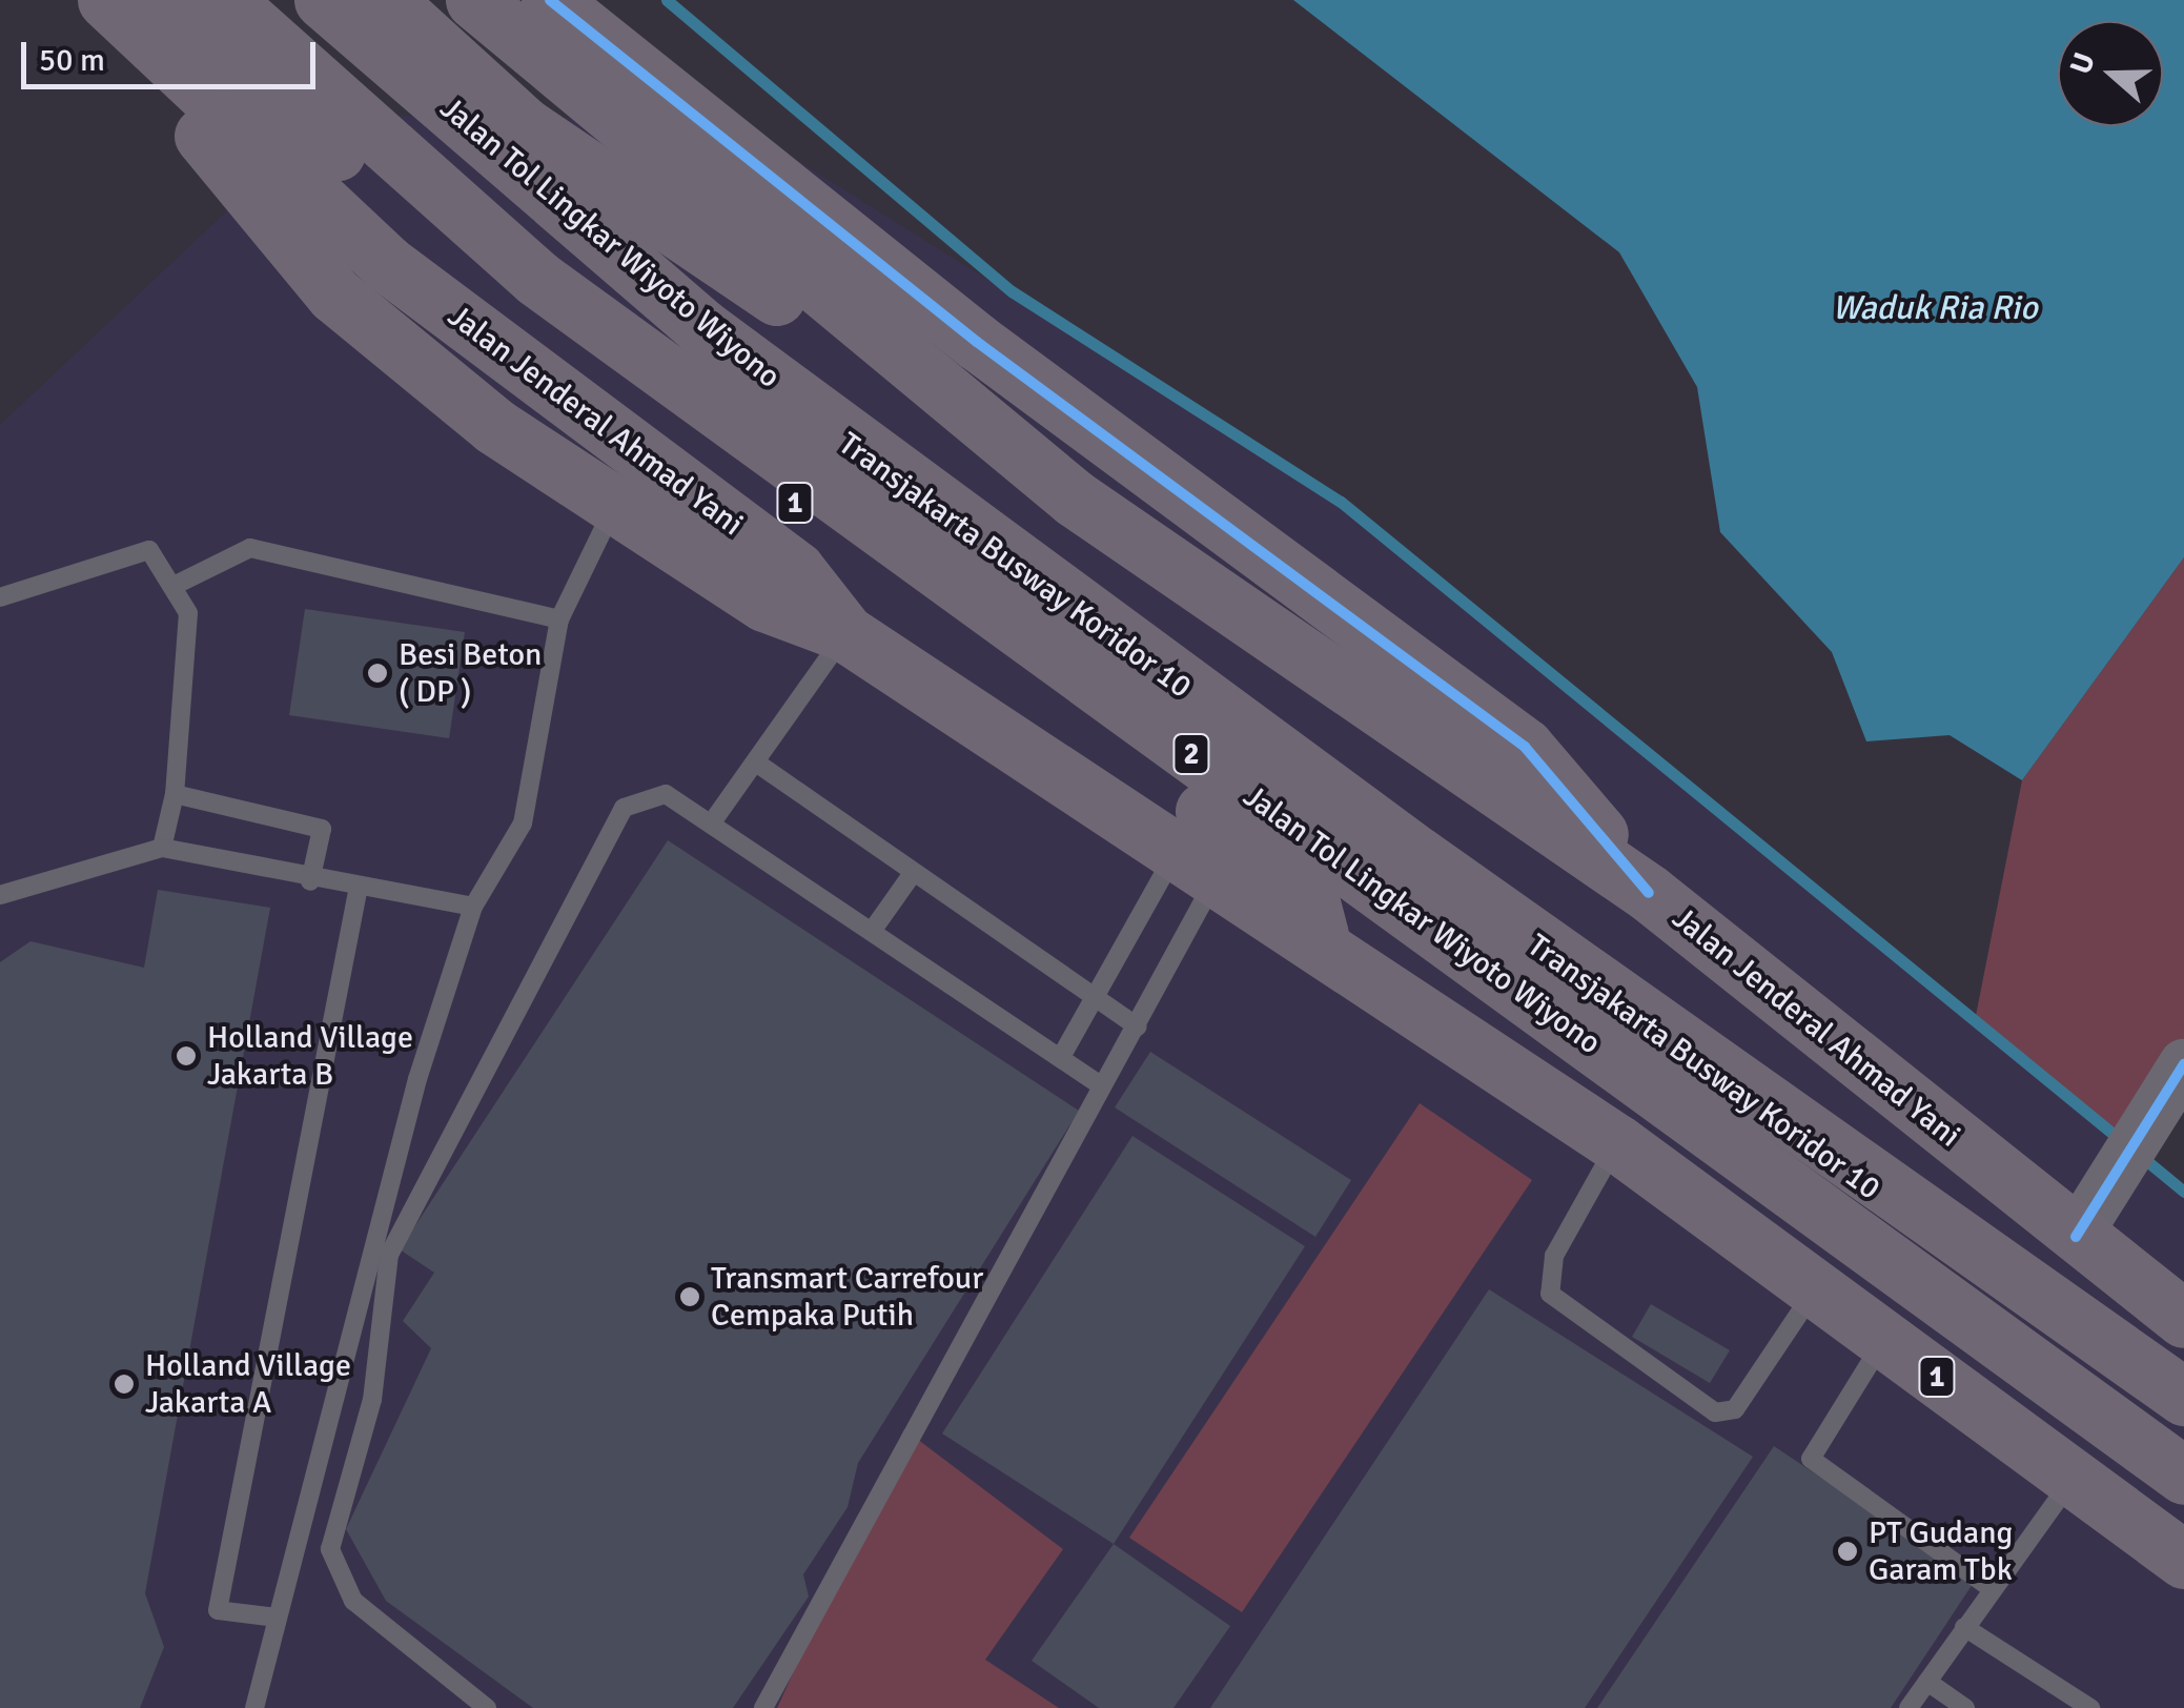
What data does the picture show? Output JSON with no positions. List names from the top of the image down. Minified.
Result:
{"streets":{"highway":["Jalan Tol Lingkar Wiyoto Wiyono","Jalan Jenderal Ahmad Yani","1","2"],"lane":["Transjakarta Busway Koridor 10"]},"crossings":[["Jalan Tol Lingkar Wiyoto Wiyono","Transjakarta Busway Koridor 10"]],"water":["Waduk Ria Rio"],"places":["Besi Beton ( DP )","Holland Village Jakarta B","Transmart Carrefour Cempaka Putih","Holland Village Jakarta A","PT Gudang Garam Tbk"],"scale_bar":"50 m","north":"left"}
